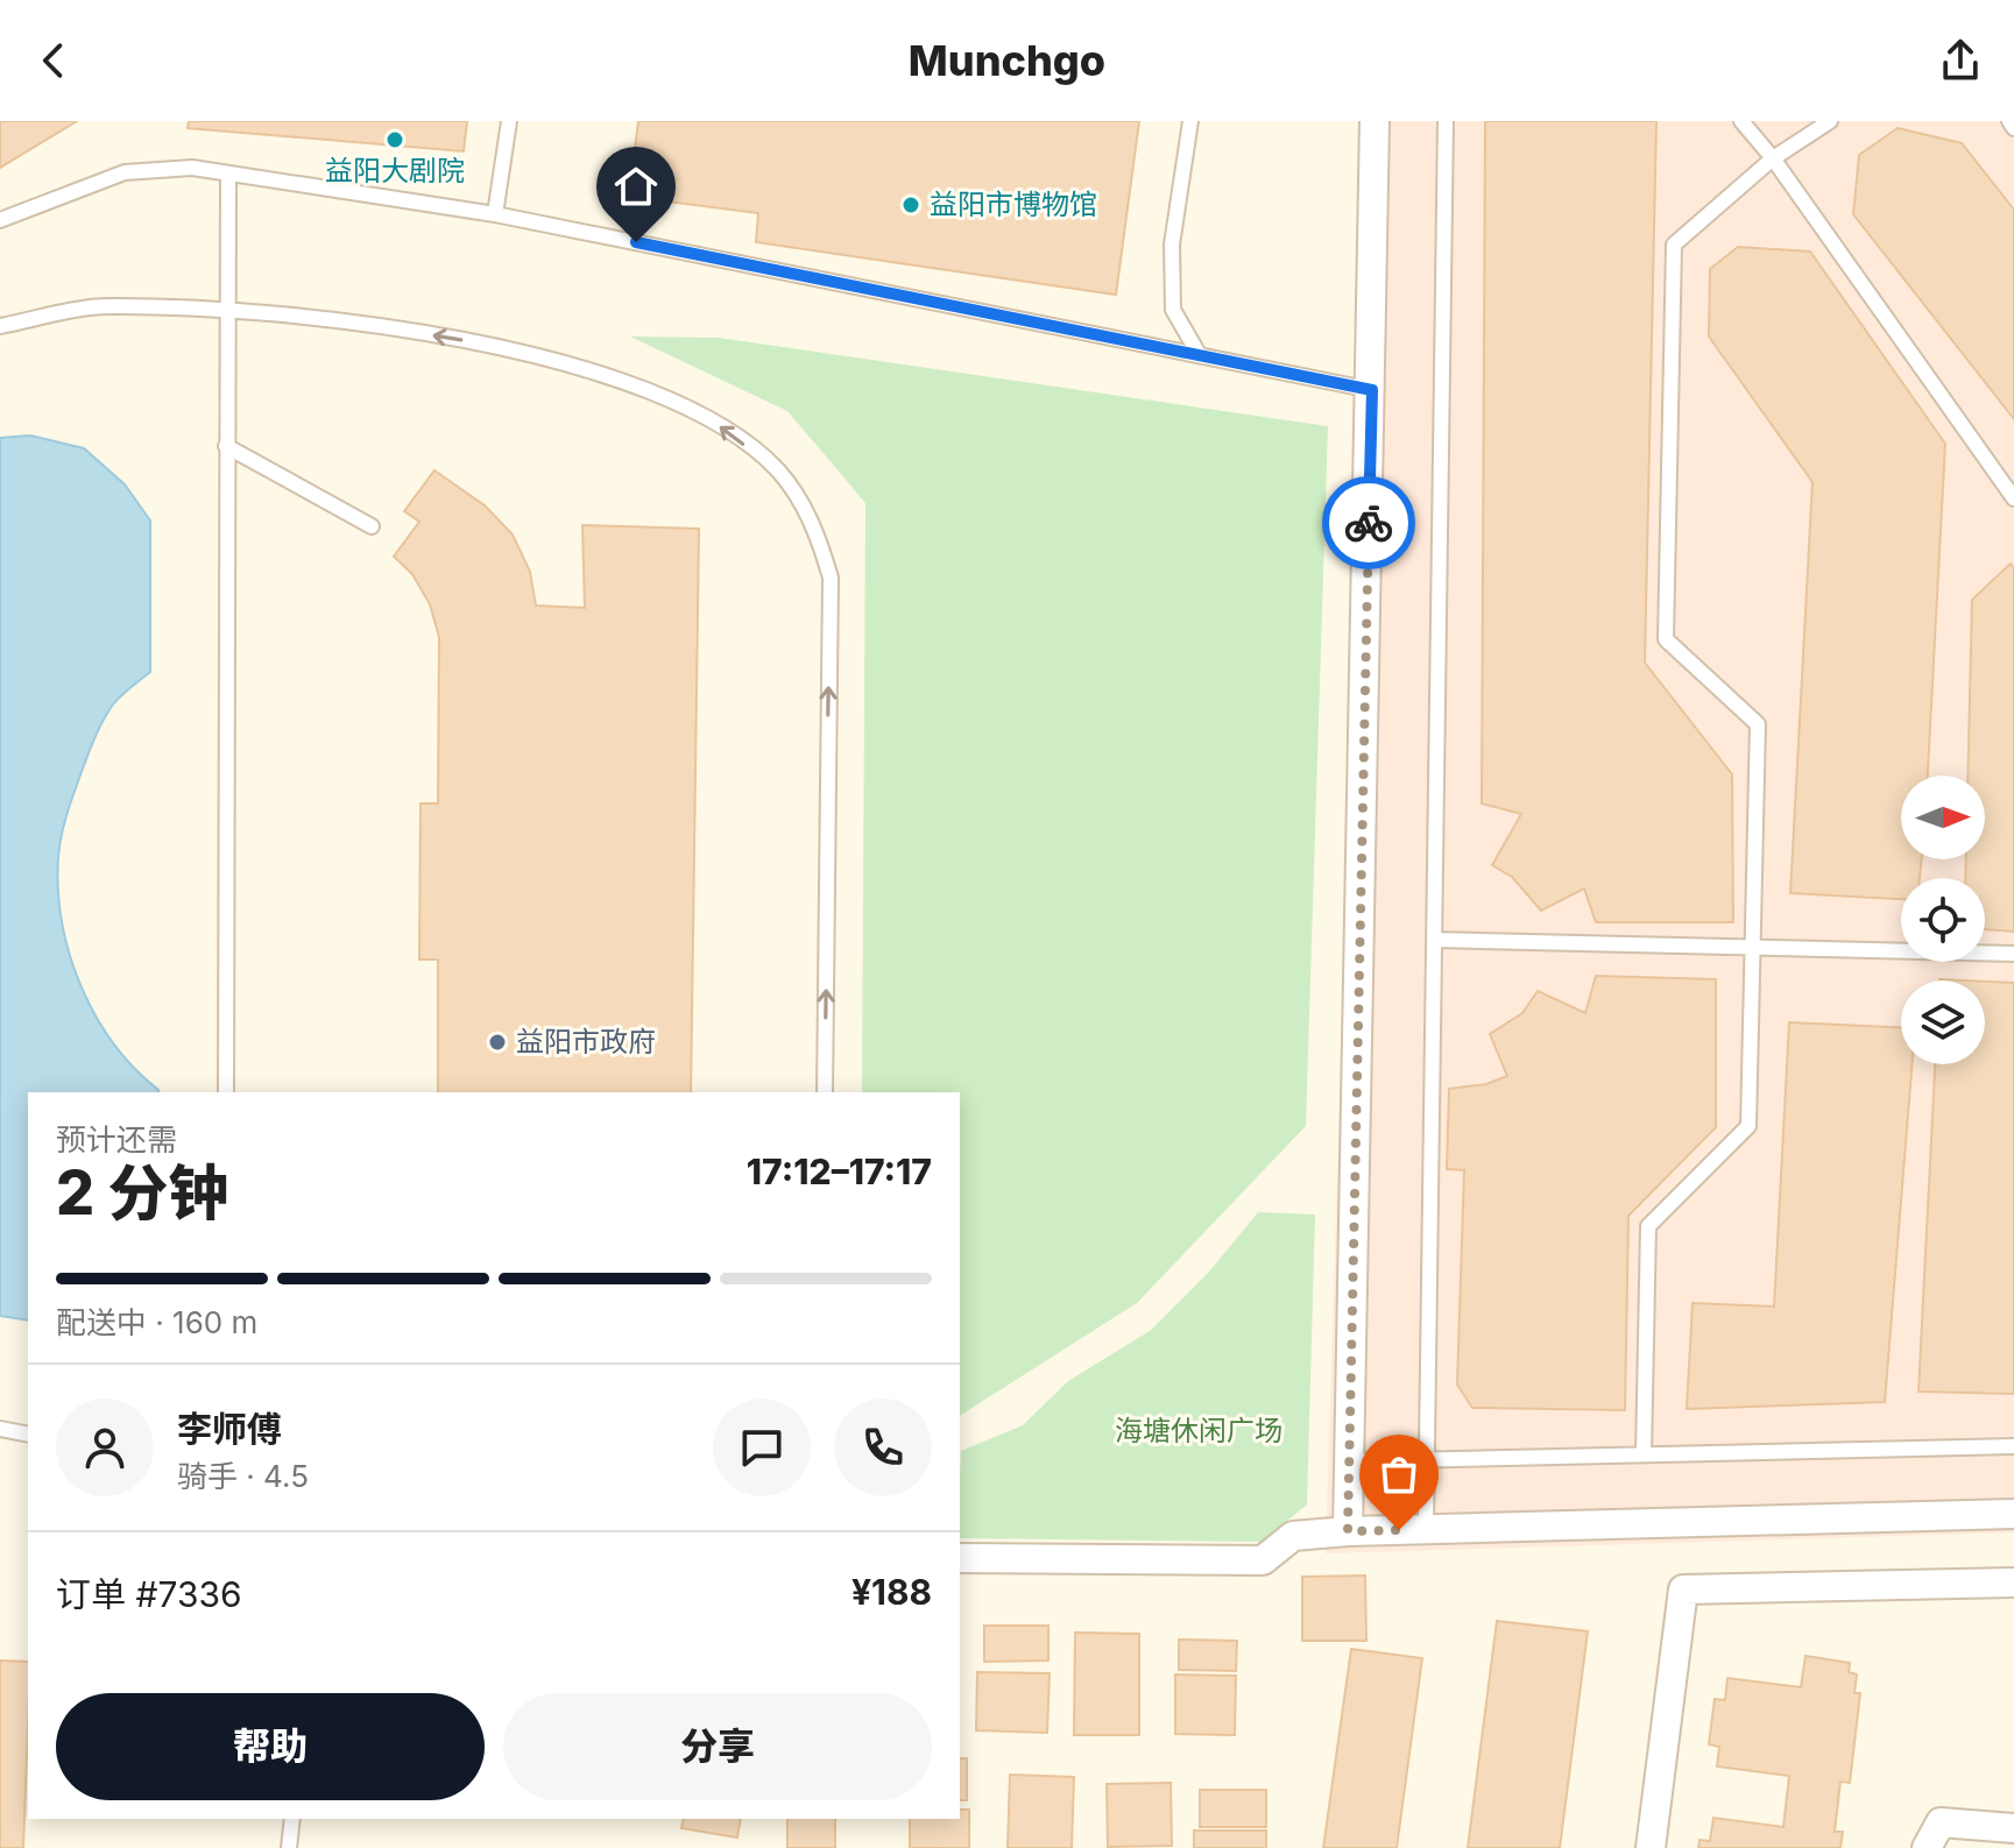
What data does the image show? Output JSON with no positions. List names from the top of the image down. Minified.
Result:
{"parks":["海塘休闲广场"],"places":["益阳大剧院","益阳市博物馆","益阳市政府"],"north":"right","page":{"header":"Munchgo","heading":["2 分钟","预计还需","17:12–17:17"],"panel":["李师傅","骑手 · 4.5","订单 #7336","¥188"],"bar":"配送中 · 160 m","buttons":["帮助","分享"]}}
